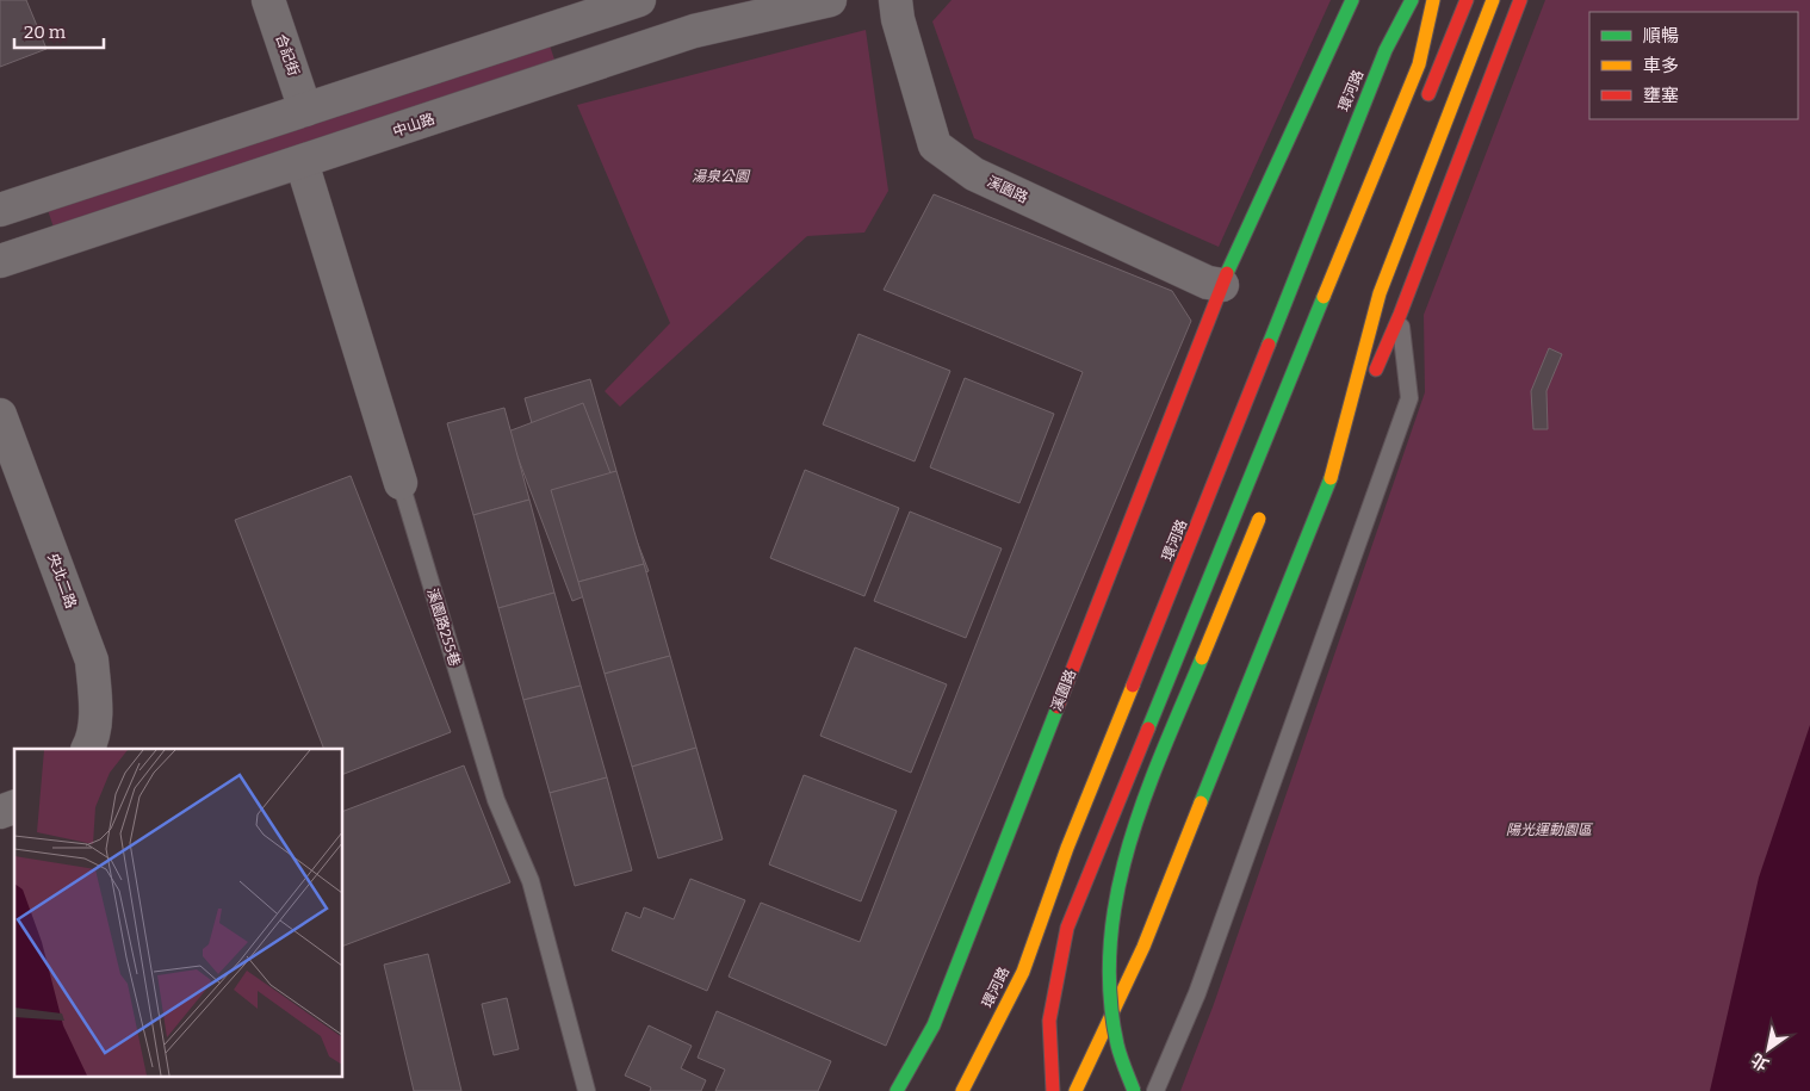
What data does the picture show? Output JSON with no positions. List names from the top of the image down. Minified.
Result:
{"streets":{"main road":["環河路","溪園路"],"street":["合記街","中山路","央北二路","溪園路255巷"]},"crossings":[["中山路","溪園路255巷"]],"parks":["湯泉公園","陽光運動園區"],"legend":["順暢","車多","壅塞"],"scale_bar":"20 m","north":"bottom left"}
